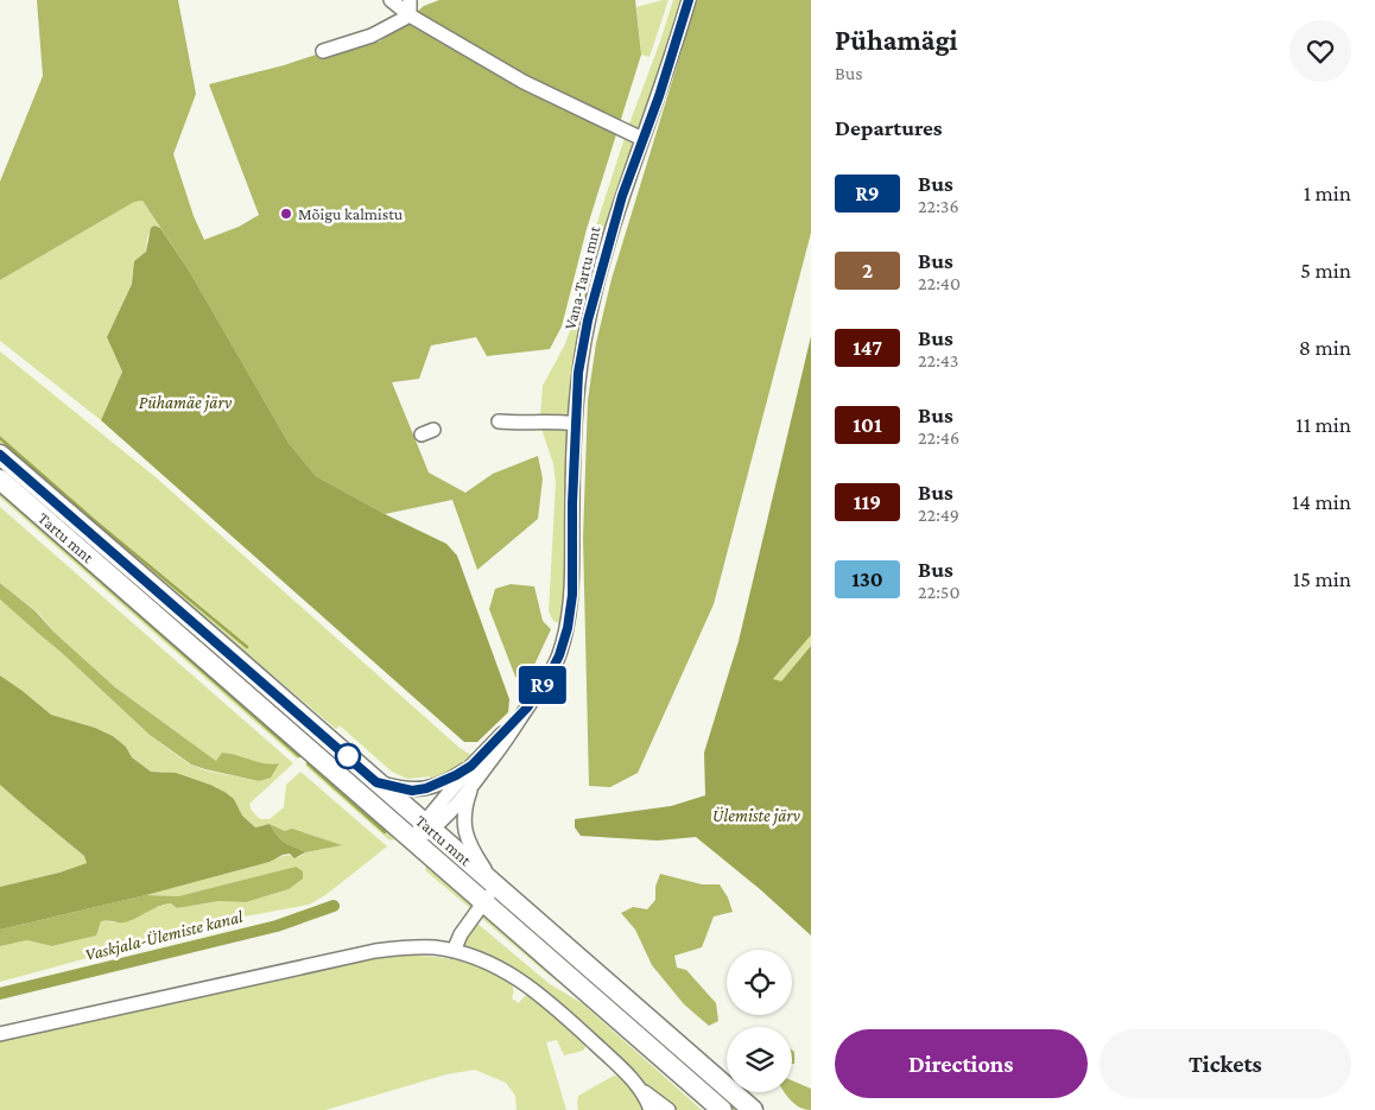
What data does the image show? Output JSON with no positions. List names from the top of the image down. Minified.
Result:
{"streets":{"highway":["Tartu mnt"],"street":["Vana-Tartu mnt"]},"crossings":[["Vana-Tartu mnt","Tartu mnt"]],"water":["Pühamäe järv","Ülemiste järv","Vaskjala-Ülemiste kanal"],"places":["Mõigu kalmistu"],"lines":["bus line R9"],"page":{"on_map":"R9","heading":[["Pühamägi","Bus"],"Departures"],"list":[{"mark":"R9","name":"Bus","note":"22:36","value":"1 min"},{"mark":"2","name":"Bus","note":"22:40","value":"5 min"},{"mark":"147","name":"Bus","note":"22:43","value":"8 min"},{"mark":"101","name":"Bus","note":"22:46","value":"11 min"},{"mark":"119","name":"Bus","note":"22:49","value":"14 min"},{"mark":"130","name":"Bus","note":"22:50","value":"15 min"}],"buttons":["Directions","Tickets"]}}
